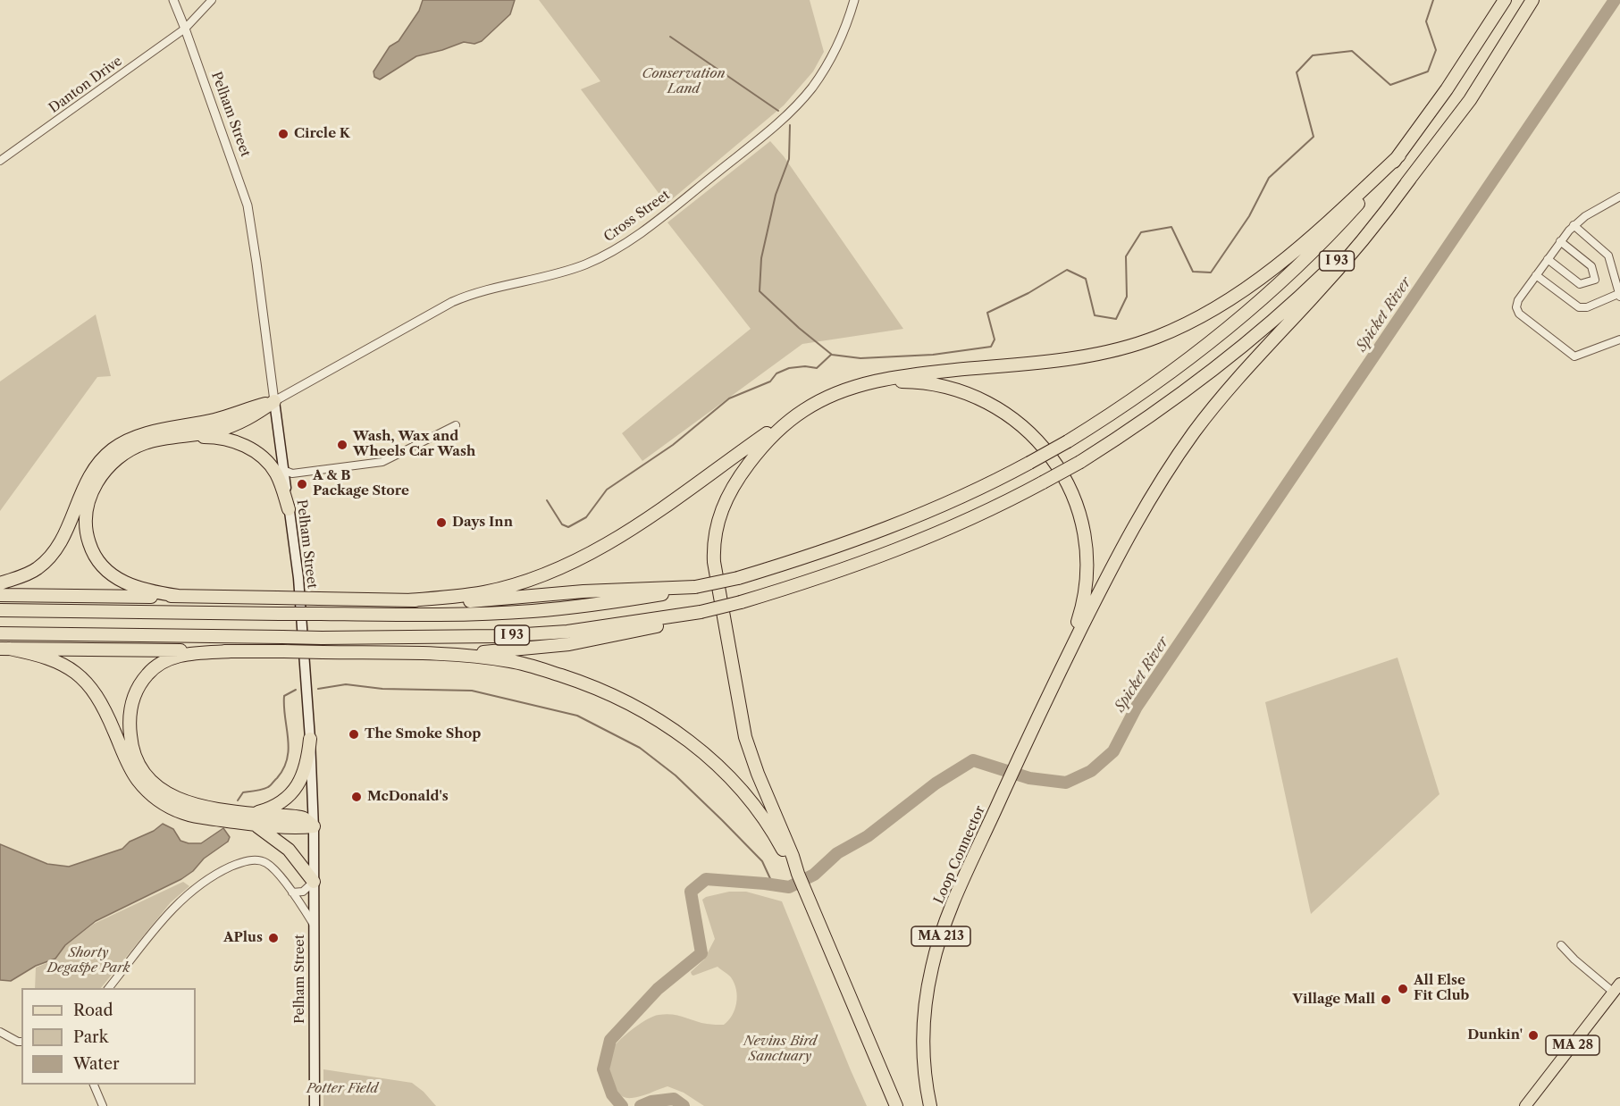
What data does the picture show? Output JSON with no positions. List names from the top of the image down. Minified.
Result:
{"streets":{"highway":["I 93","Loop Connector","MA 213"],"main road":["Pelham Street","MA 28"],"street":["Danton Drive","Cross Street"]},"crossings":[["Danton Drive","Pelham Street"],["Pelham Street","Cross Street"]],"water":["Spicket River"],"parks":["Conservation Land","Shorty Degaspe Park","Nevins Bird Sanctuary","Potter Field"],"places":["Circle K","Wash, Wax and Wheels Car Wash","A & B Package Store","Days Inn","The Smoke Shop","McDonald's","APlus","All Else Fit Club","Village Mall","Dunkin'"],"legend":["Road","Park","Water"]}
